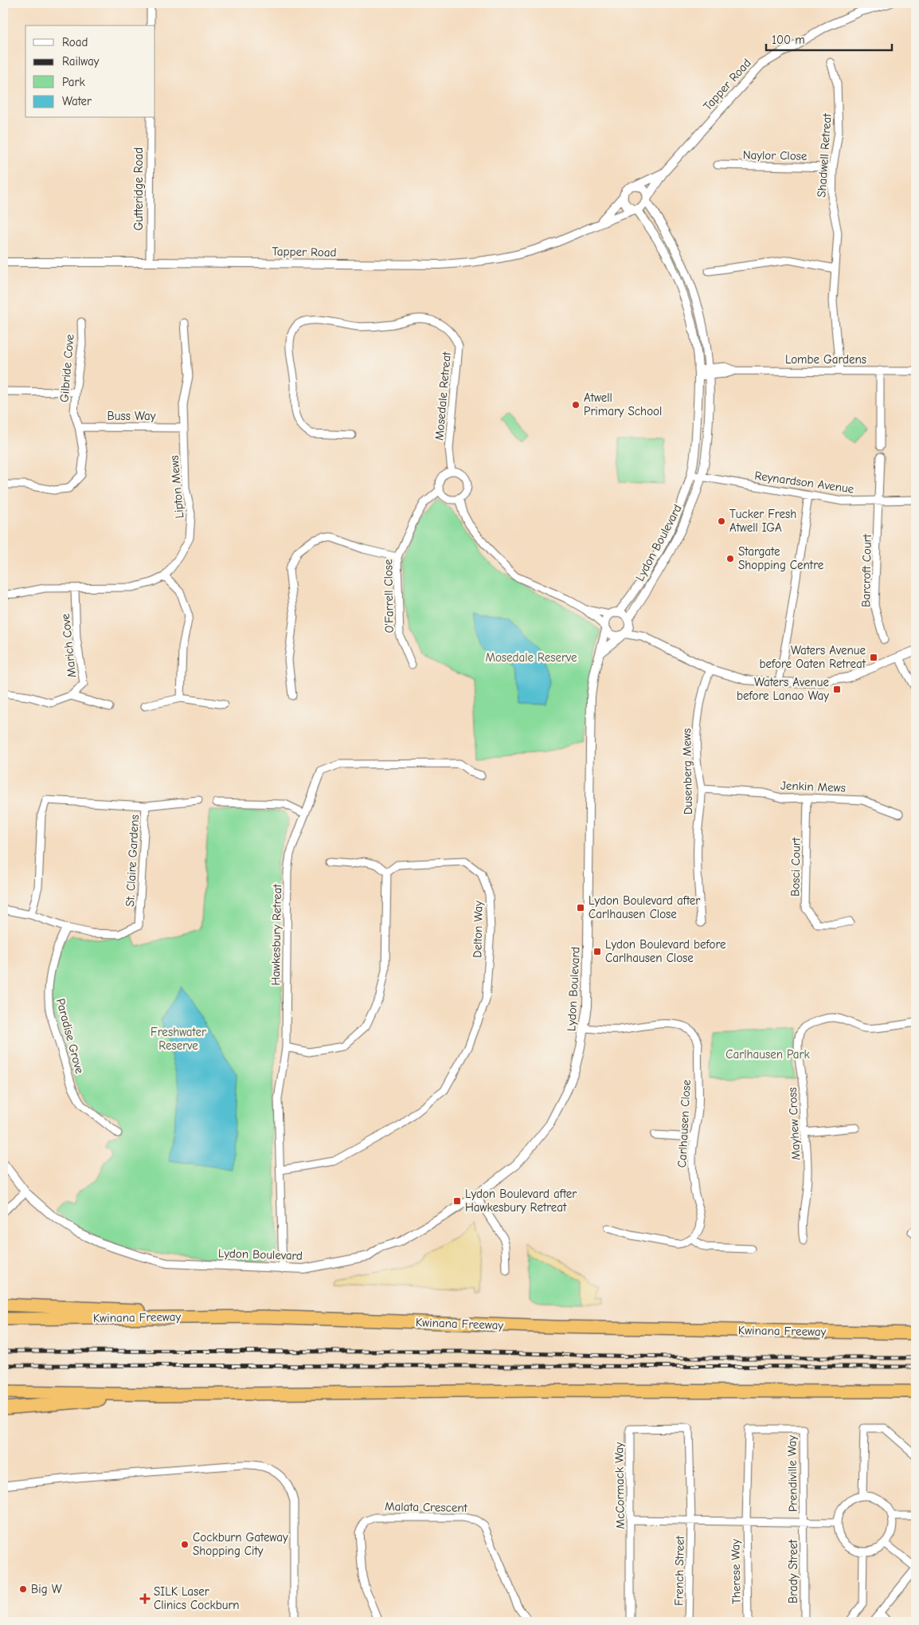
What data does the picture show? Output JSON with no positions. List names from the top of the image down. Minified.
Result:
{"streets":{"highway":["Kwinana Freeway"],"street":["Tapper Road","Naylor Close","Shadwell Retreat","Gutteridge Road","Lombe Gardens","Gilbride Cove","Mosedale Retreat","Buss Way","Reynardson Avenue","Lipton Mews","Lydon Boulevard","Barcroft Court","O'Farrell Close","Marich Cove","Dusenberg Mews","Jenkin Mews","St. Claire Gardens","Bosci Court","Delton Way","Hawkesbury Retreat","Paradise Grove","Carlhausen Close","Mayhew Cross","Prendiville Way","McCormack Way","Malata Crescent","French Street","Therese Way","Brady Street"]},"crossings":[["Tapper Road","Gutteridge Road"],["Tapper Road","Lydon Boulevard"],["Naylor Close","Shadwell Retreat"],["Shadwell Retreat","Lombe Gardens"],["Lombe Gardens","Lydon Boulevard"],["Gilbride Cove","Buss Way"],["Mosedale Retreat","O'Farrell Close"],["Buss Way","Lipton Mews"],["Reynardson Avenue","Lydon Boulevard"],["Reynardson Avenue","Barcroft Court"],["Lipton Mews","Marich Cove"],["Lydon Boulevard","Hawkesbury Retreat"],["Lydon Boulevard","Carlhausen Close"],["Dusenberg Mews","Jenkin Mews"],["Jenkin Mews","Bosci Court"],["St. Claire Gardens","Paradise Grove"],["Delton Way","Hawkesbury Retreat"],["Prendiville Way","Therese Way"],["Prendiville Way","Brady Street"],["McCormack Way","French Street"]],"parks":["Mosedale Reserve","Freshwater Reserve","Carlhausen Park"],"places":{"other":["Atwell Primary School","Tucker Fresh Atwell IGA","Stargate Shopping Centre","Cockburn Gateway Shopping City","Big W"],"transit":["Waters Avenue before Oaten Retreat","Waters Avenue before Lanao Way","Lydon Boulevard after Carlhausen Close","Lydon Boulevard before Carlhausen Close","Lydon Boulevard after Hawkesbury Retreat"],"health":["SILK Laser Clinics Cockburn"]},"legend":["Road","Railway","Park","Water"],"scale_bar":"100 m"}
